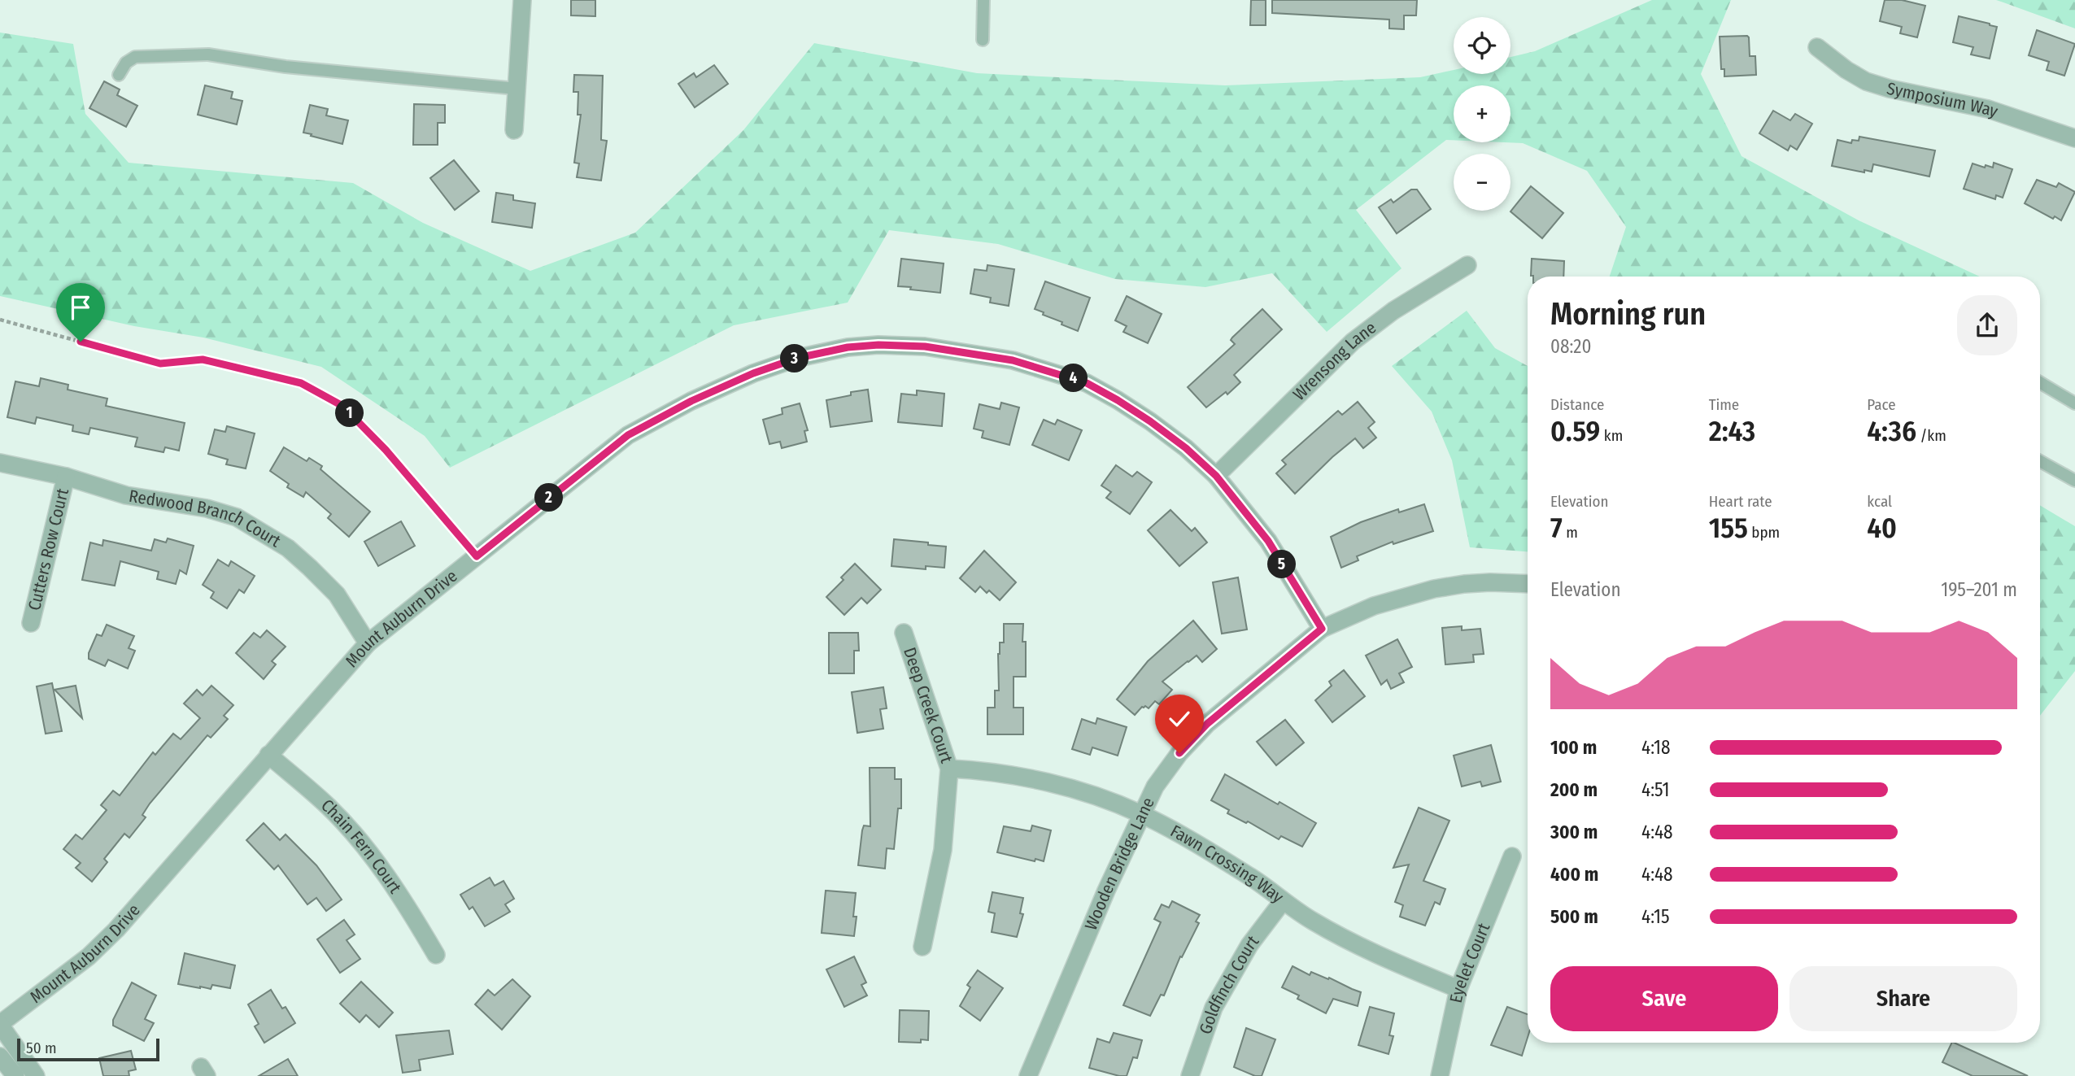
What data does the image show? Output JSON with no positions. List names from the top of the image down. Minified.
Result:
{"streets":{"street":["Symposium Way","Wrensong Lane","Redwood Branch Court","Cutters Row Court","Mount Auburn Drive","Deep Creek Court","Chain Fern Court","Wooden Bridge Lane","Fawn Crossing Way","Eyelet Court","Goldfinch Court"]},"crossings":[["Wrensong Lane","Mount Auburn Drive"],["Redwood Branch Court","Cutters Row Court"],["Redwood Branch Court","Mount Auburn Drive"],["Mount Auburn Drive","Chain Fern Court"],["Mount Auburn Drive","Wooden Bridge Lane"],["Deep Creek Court","Fawn Crossing Way"],["Wooden Bridge Lane","Fawn Crossing Way"],["Fawn Crossing Way","Eyelet Court"],["Fawn Crossing Way","Goldfinch Court"]],"scale_bar":"50 m","page":{"map_buttons":["+","−"],"heading":["Morning run","08:20"],"pins":["3","4","1","2","5"],"stats":[["Distance","0.59 km"],["Time","2:43"],["Pace","4:36 /km"],["Elevation","7 m"],["Heart rate","155 bpm"],["kcal","40"]],"chart":["Elevation","195–201 m"],"list":[{"name":"100 m","note":"4:18"},{"name":"200 m","note":"4:51"},{"name":"300 m","note":"4:48"},{"name":"400 m","note":"4:48"},{"name":"500 m","note":"4:15"}],"buttons":["Save","Share"],"scale":"50 m"}}
